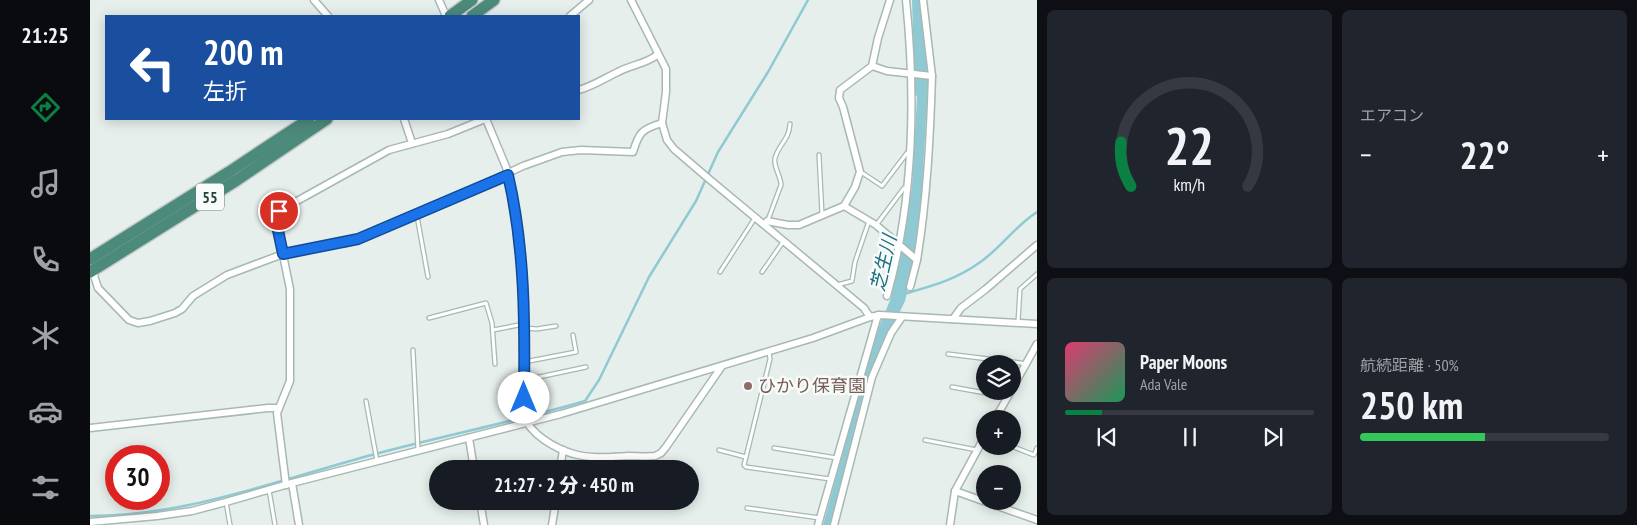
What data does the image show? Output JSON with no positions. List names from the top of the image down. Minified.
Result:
{"streets":{"highway":["55"]},"water":["芝生川"],"places":["ひかり保育園"],"page":{"tabs":"21:25","tile":["エアコン",["航続距離 · 50%","250 km"]],"turn":["200 m","左折"],"heat":["−","22°","+"],"song":["Paper Moons","Ada Vale"],"map_buttons":["+","−"],"limit":"30","trip":"21:27 · 2 分 · 450 m","gauge":["22","km/h"]}}
